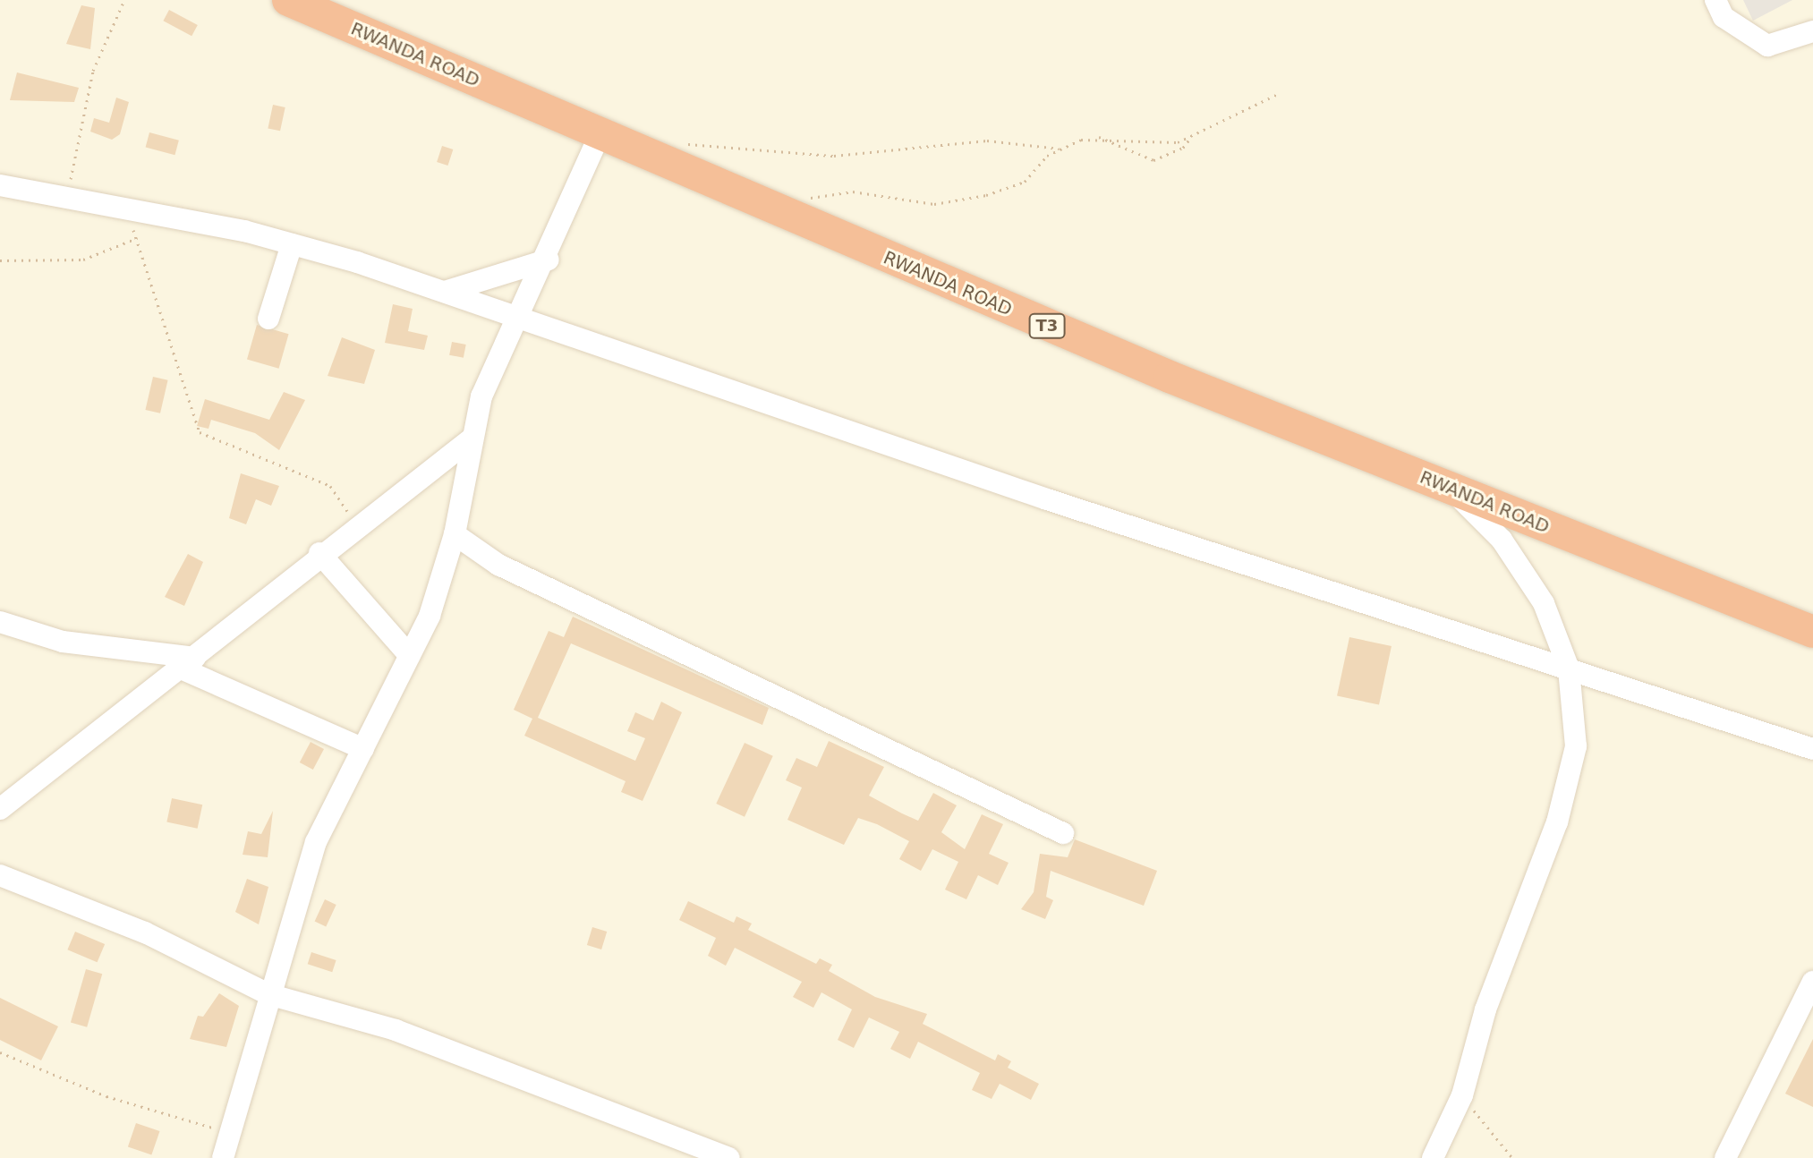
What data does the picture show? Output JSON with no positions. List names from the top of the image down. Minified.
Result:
{"streets":{"highway":["RWANDA ROAD","T3"]}}
